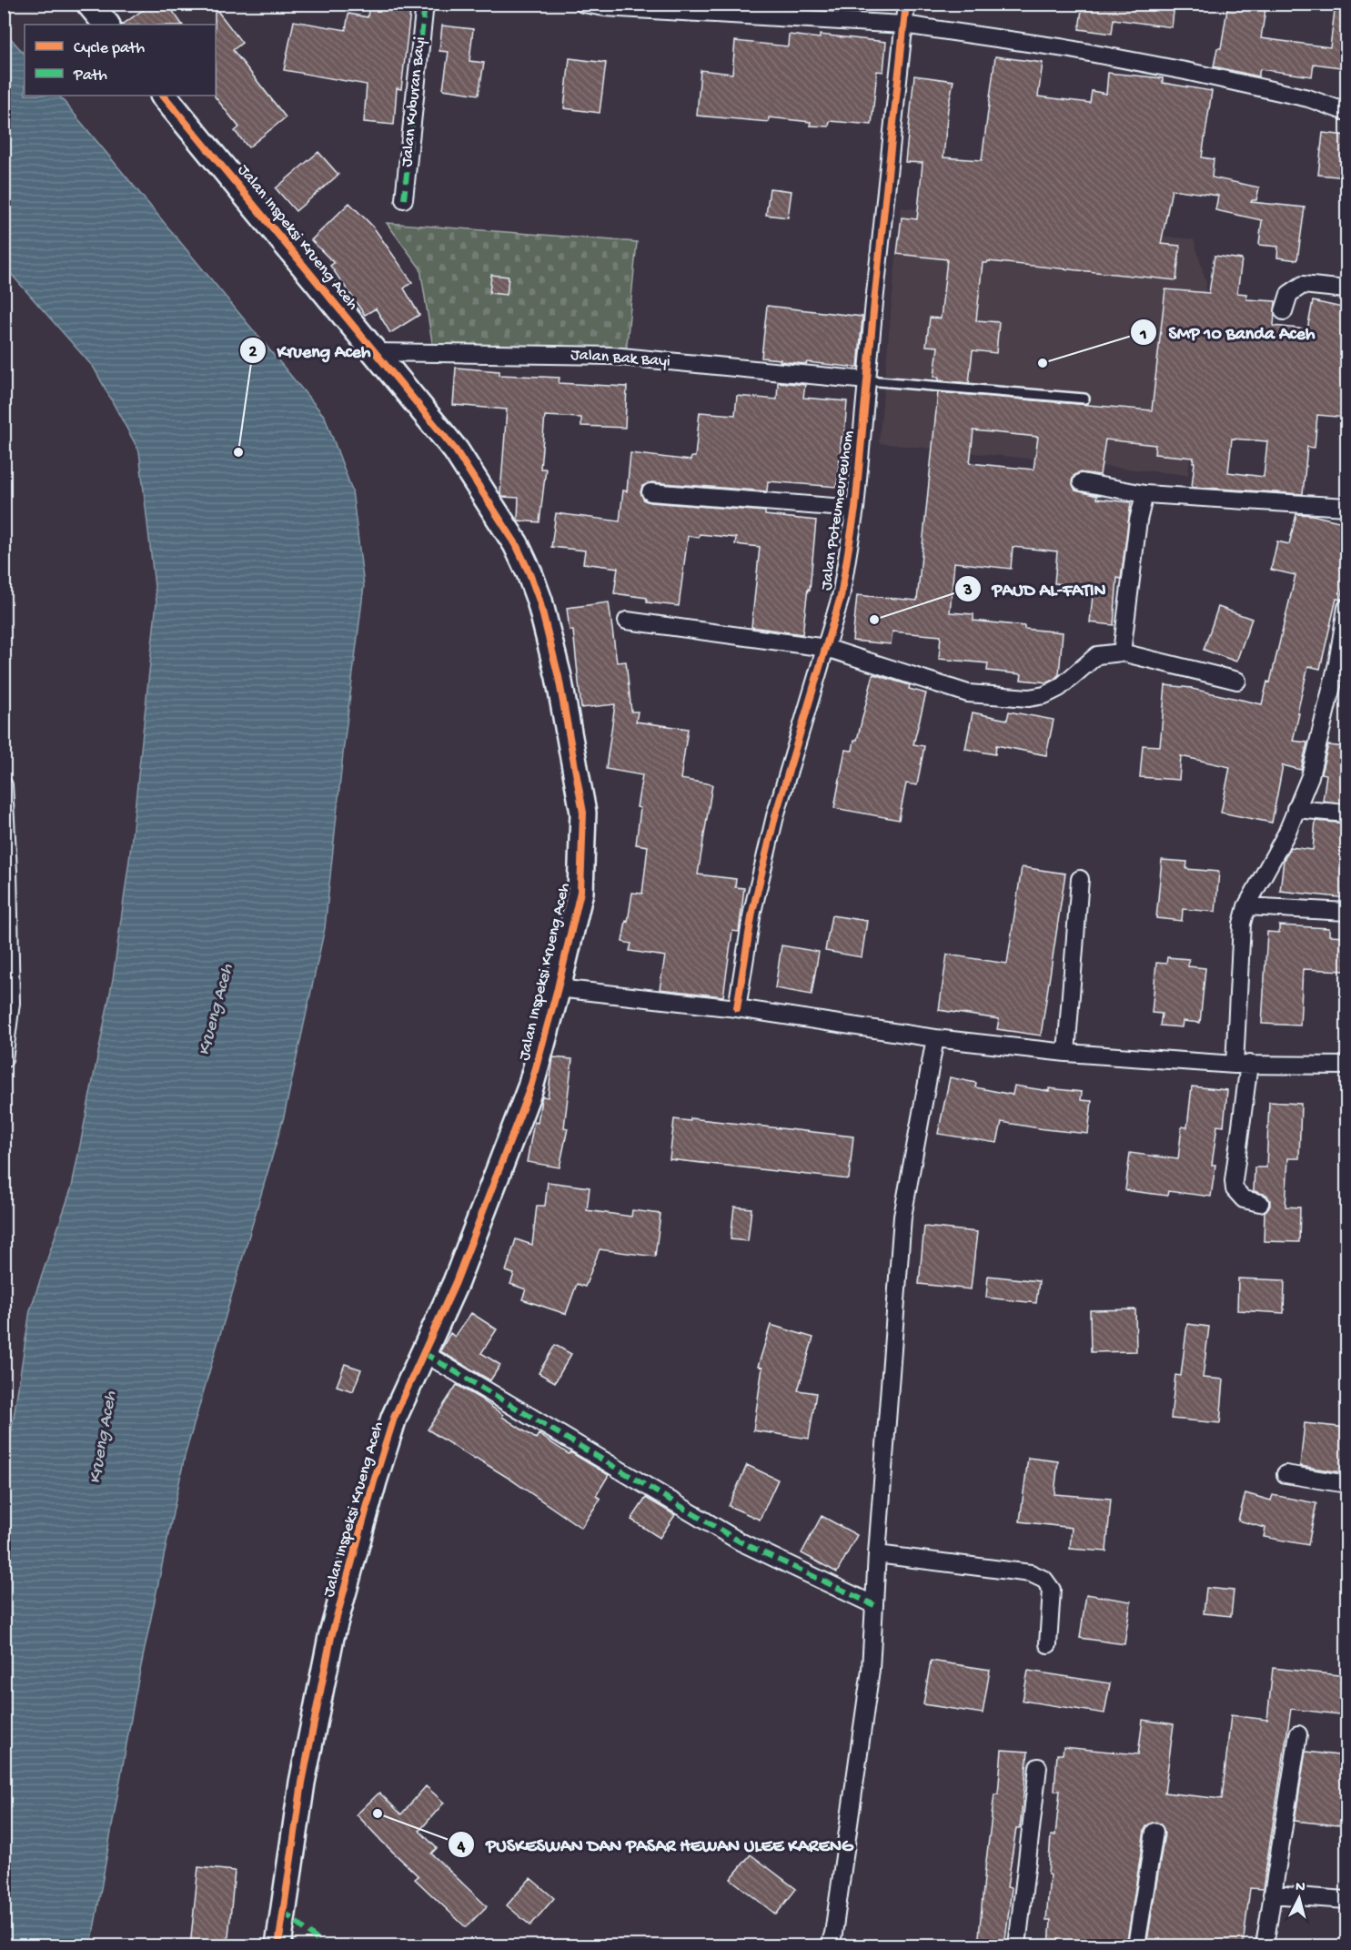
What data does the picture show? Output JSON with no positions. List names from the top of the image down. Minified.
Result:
{"streets":{"street":["Jalan Kuburan Bayi","Jalan Inspeksi Krueng Aceh","Jalan Bak Bayi","Jalan Poteumeureuhom"]},"crossings":[["Jalan Inspeksi Krueng Aceh","Jalan Bak Bayi"],["Jalan Bak Bayi","Jalan Poteumeureuhom"]],"water":["Krueng Aceh"],"places":["SMP 10 Banda Aceh","Krueng Aceh","PAUD AL-FATIN","PUSKESWAN DAN PASAR HEWAN ULEE KARENG"],"legend":["Cycle path","Path"],"north":"top"}
